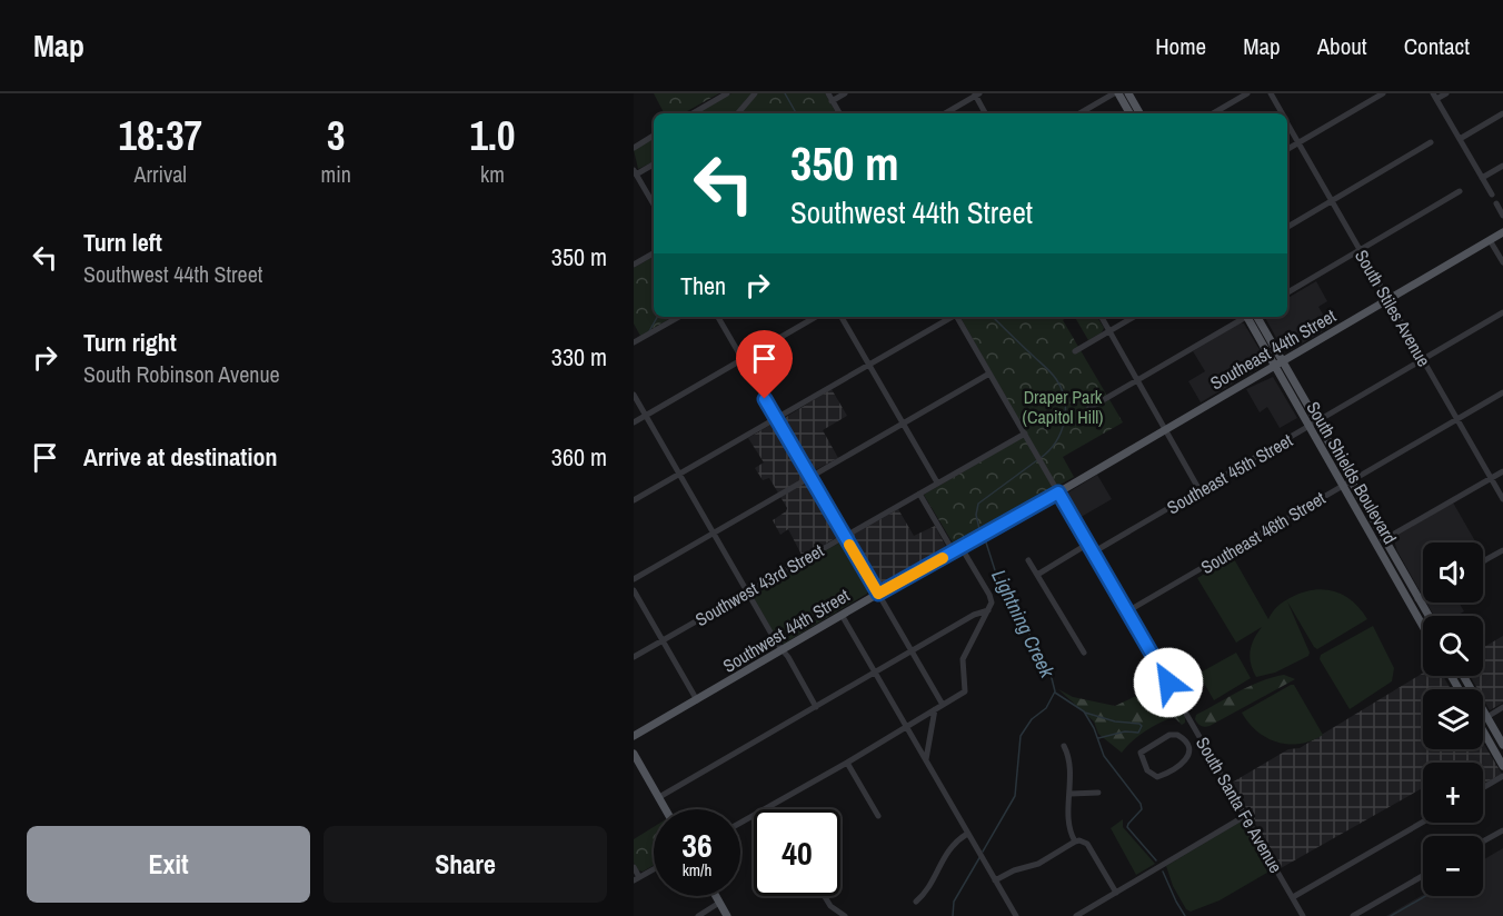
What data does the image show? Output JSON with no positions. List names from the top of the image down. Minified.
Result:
{"streets":{"main road":["Southeast 44th Street","South Shields Boulevard","Southwest 44th Street"],"street":["South Stiles Avenue","Southeast 45th Street","Southeast 46th Street","Southwest 43rd Street","South Santa Fe Avenue"]},"crossings":[["South Stiles Avenue","Southeast 44th Street"],["South Stiles Avenue","Southeast 45th Street"],["South Stiles Avenue","Southeast 46th Street"],["Southeast 44th Street","South Shields Boulevard"],["Southeast 44th Street","Southwest 44th Street"],["Southeast 44th Street","South Santa Fe Avenue"],["South Shields Boulevard","Southeast 45th Street"],["South Shields Boulevard","Southeast 46th Street"],["Southeast 45th Street","South Santa Fe Avenue"],["Southeast 46th Street","South Santa Fe Avenue"],["Southwest 43rd Street","South Santa Fe Avenue"],["Southwest 44th Street","South Santa Fe Avenue"]],"water":["Lightning Creek"],"parks":["Draper Park (Capitol Hill)"],"page":{"header":"Map","nav":["Home","Map","About","Contact"],"eta":["18:37","Arrival","3","min","1.0","km"],"turn":["350 m","Southwest 44th Street"],"list":[{"name":"Turn left","note":"Southwest 44th Street","value":"350 m"},{"name":"Turn right","note":"South Robinson Avenue","value":"330 m"},{"name":"Arrive at destination","value":"360 m"}],"then":"Then","map_buttons":["+","−"],"speed":"36 km/h","limit":"40","buttons":["Exit","Share"]}}
